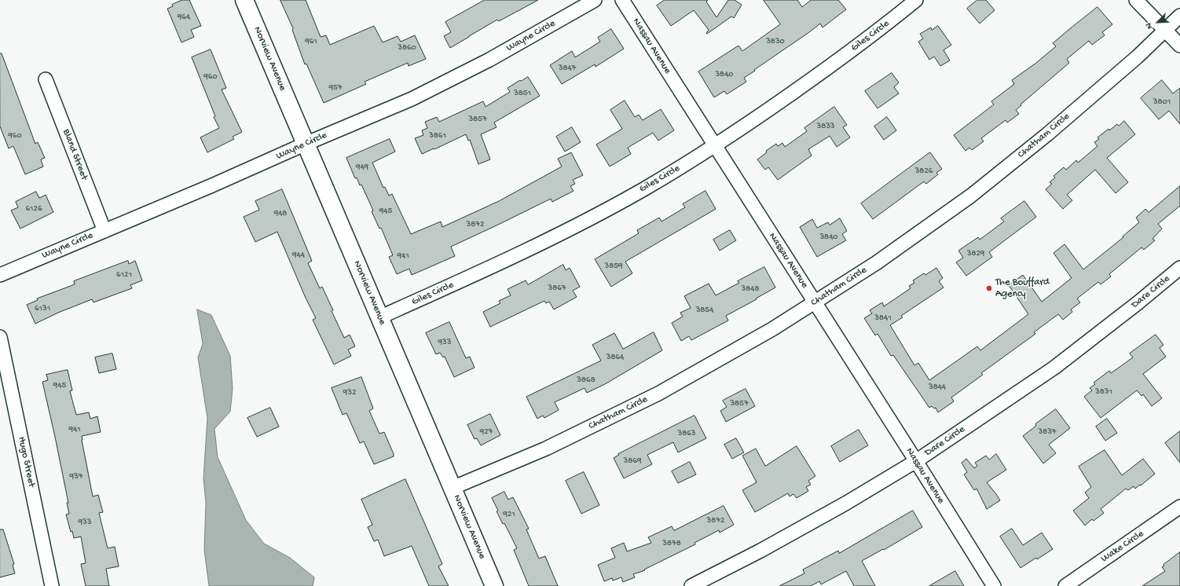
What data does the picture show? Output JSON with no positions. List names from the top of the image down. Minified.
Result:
{"streets":{"street":["Wayne Circle","Giles Circle","Nassau Avenue","Norview Avenue","Chatham Circle","Bland Street","Dare Circle","Hugo Street","Wake Circle"]},"crossings":[["Wayne Circle","Norview Avenue"],["Wayne Circle","Bland Street"],["Giles Circle","Nassau Avenue"],["Giles Circle","Norview Avenue"],["Nassau Avenue","Chatham Circle"],["Nassau Avenue","Dare Circle"],["Norview Avenue","Chatham Circle"]],"places":["The Bouffard Agency"],"house_numbers":["964","961","3830","3860","3847","3840","960","957","3851","3801","3857","3833","960","3861","949","3826","6126","945","948","3872","3840","3829","944","941","3859","6121","3867","3848","6131","3854","3841","933","3864","3868","945","3844","3831","932","3857","941","927","3837","3863","3869","937","921","3872","933","3878"],"north":"bottom left"}
